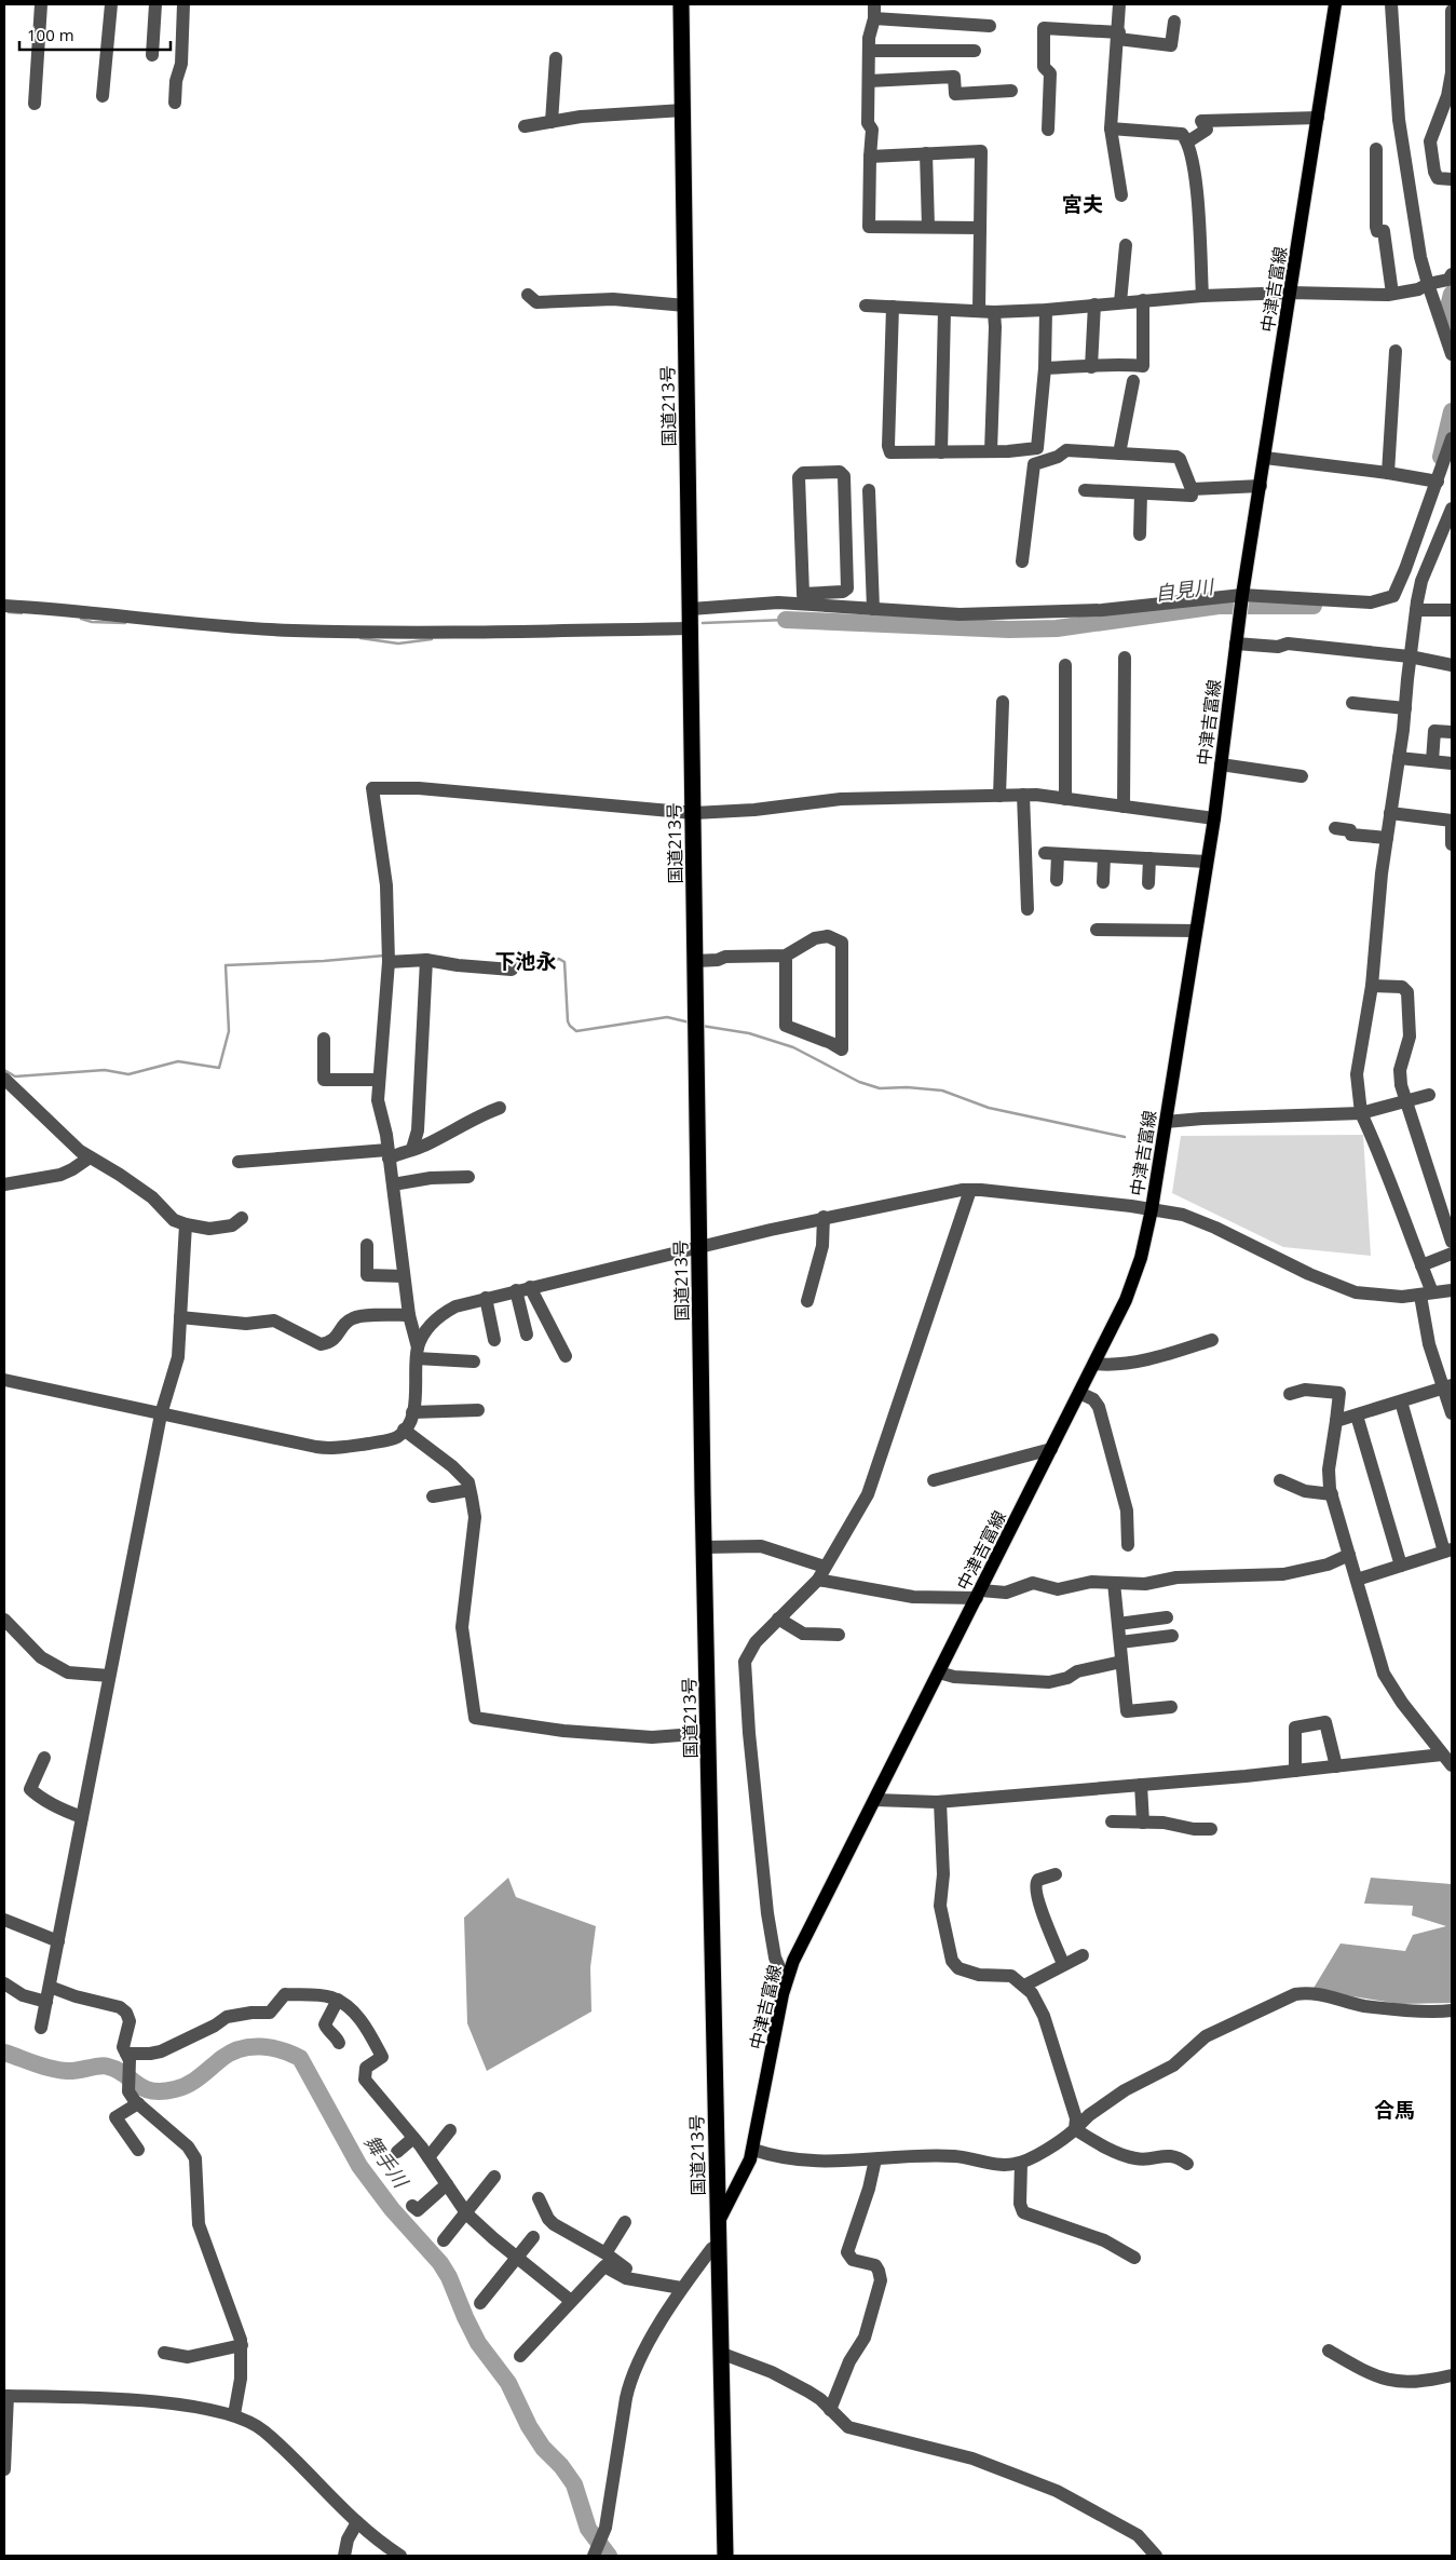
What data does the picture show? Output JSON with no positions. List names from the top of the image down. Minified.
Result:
{"streets":{"highway":["国道213号"],"main road":["中津吉富線"]},"crossings":[["中津吉富線","国道213号"]],"districts":["宮夫","下池永","合馬"],"water":["自見川","舞手川"],"scale_bar":"100 m"}
